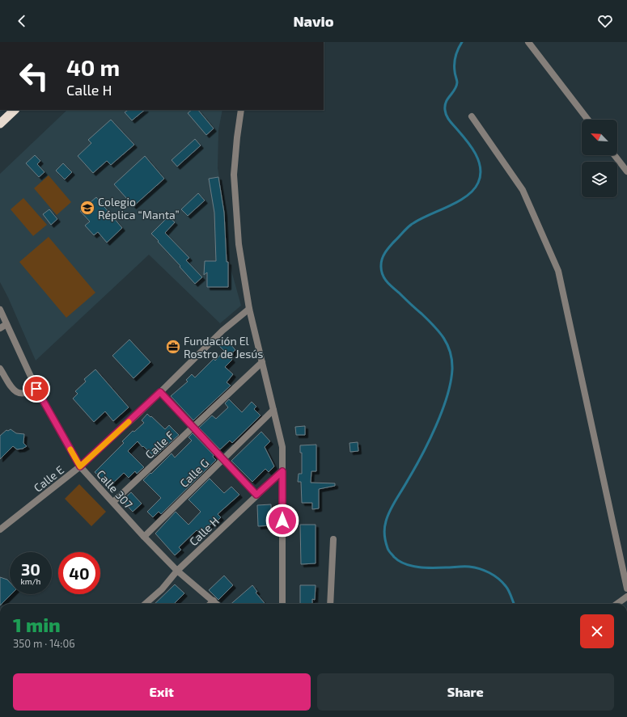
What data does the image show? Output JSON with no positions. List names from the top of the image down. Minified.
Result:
{"streets":{"street":["Calle F","Calle G","Calle E","Calle 307","Calle H"]},"crossings":[["Calle F","Calle 307"],["Calle G","Calle 307"],["Calle E","Calle 307"],["Calle 307","Calle H"]],"places":{"school or university":["Colegio Réplica “Manta”"],"office":["Fundación El Rostro de Jesús"]},"north":"top left","page":{"header":"Navio","turn":["40 m","Calle H"],"speed":"30 km/h","limit":"40","heading":["1 min","350 m · 14:06"],"buttons":["Exit","Share"]}}
